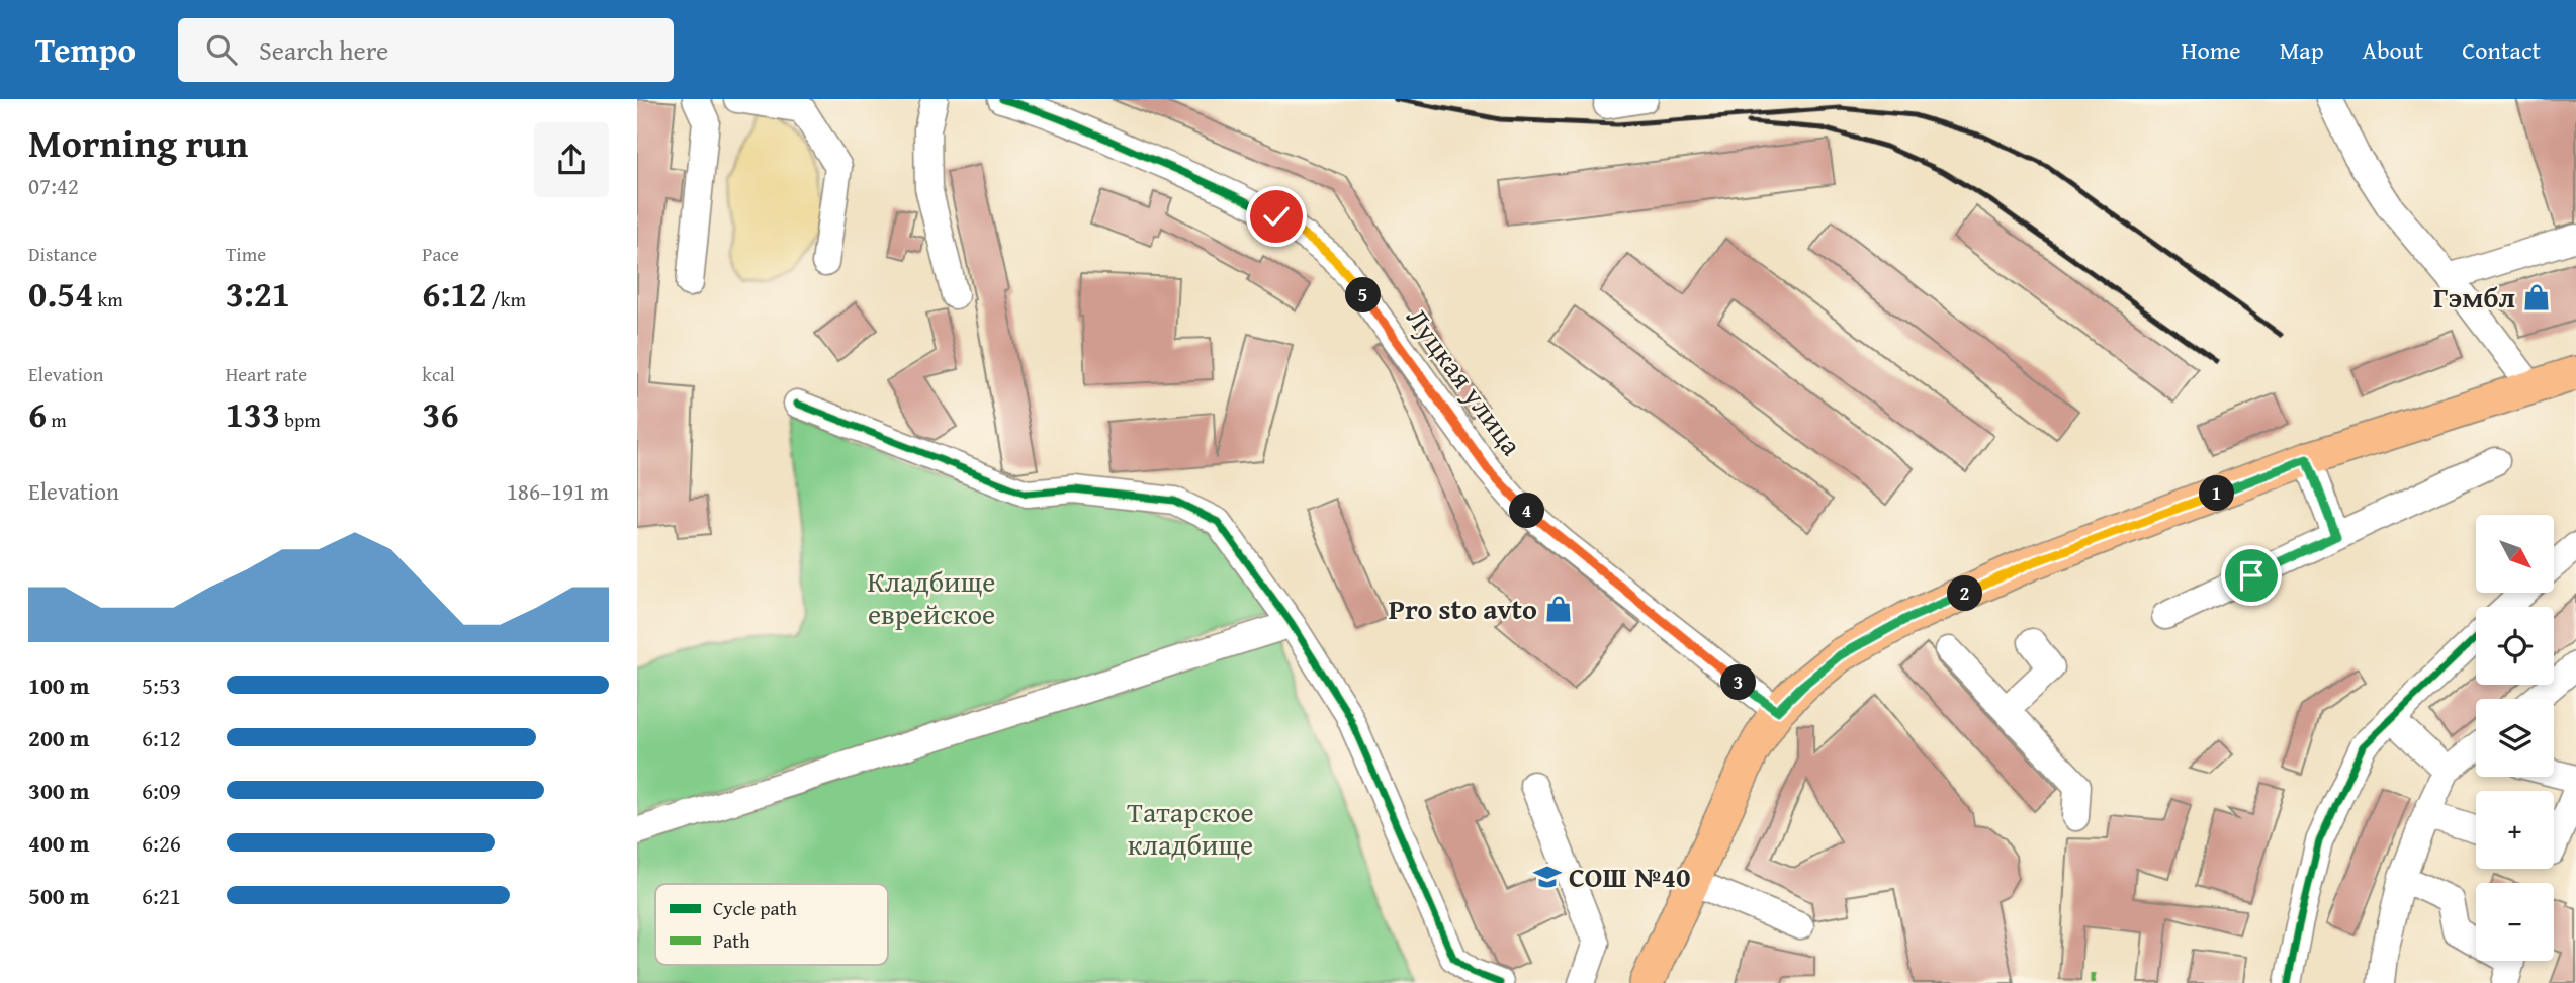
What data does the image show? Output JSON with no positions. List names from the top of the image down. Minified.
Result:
{"streets":{"street":["Луцкая улица"]},"parks":["Кладбище еврейское","Татарское кладбище"],"places":{"shop":["Гэмбл","Pro sto avto"],"school or university":["СОШ №40"]},"legend":["Cycle path","Path"],"north":"bottom right","page":{"header":"Tempo","search":"Search here","nav":["Home","Map","About","Contact"],"heading":["Morning run","07:42"],"stats":[["Distance","0.54 km"],["Time","3:21"],["Pace","6:12 /km"],["Elevation","6 m"],["Heart rate","133 bpm"],["kcal","36"]],"pins":["5","1","4","2","3"],"chart":["Elevation","186–191 m"],"map_buttons":["+","−"],"list":[{"name":"100 m","note":"5:53"},{"name":"200 m","note":"6:12"},{"name":"300 m","note":"6:09"},{"name":"400 m","note":"6:26"},{"name":"500 m","note":"6:21"}]}}
